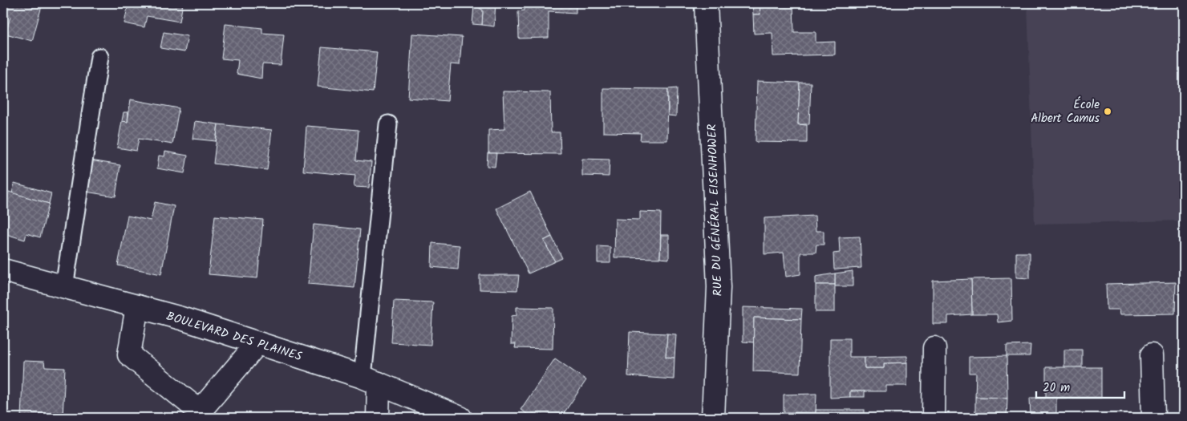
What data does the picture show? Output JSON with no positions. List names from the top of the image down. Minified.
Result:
{"streets":{"street":["RUE DU GÉNÉRAL EISENHOWER","BOULEVARD DES PLAINES"]},"places":["École Albert Camus"],"scale_bar":"20 m"}
